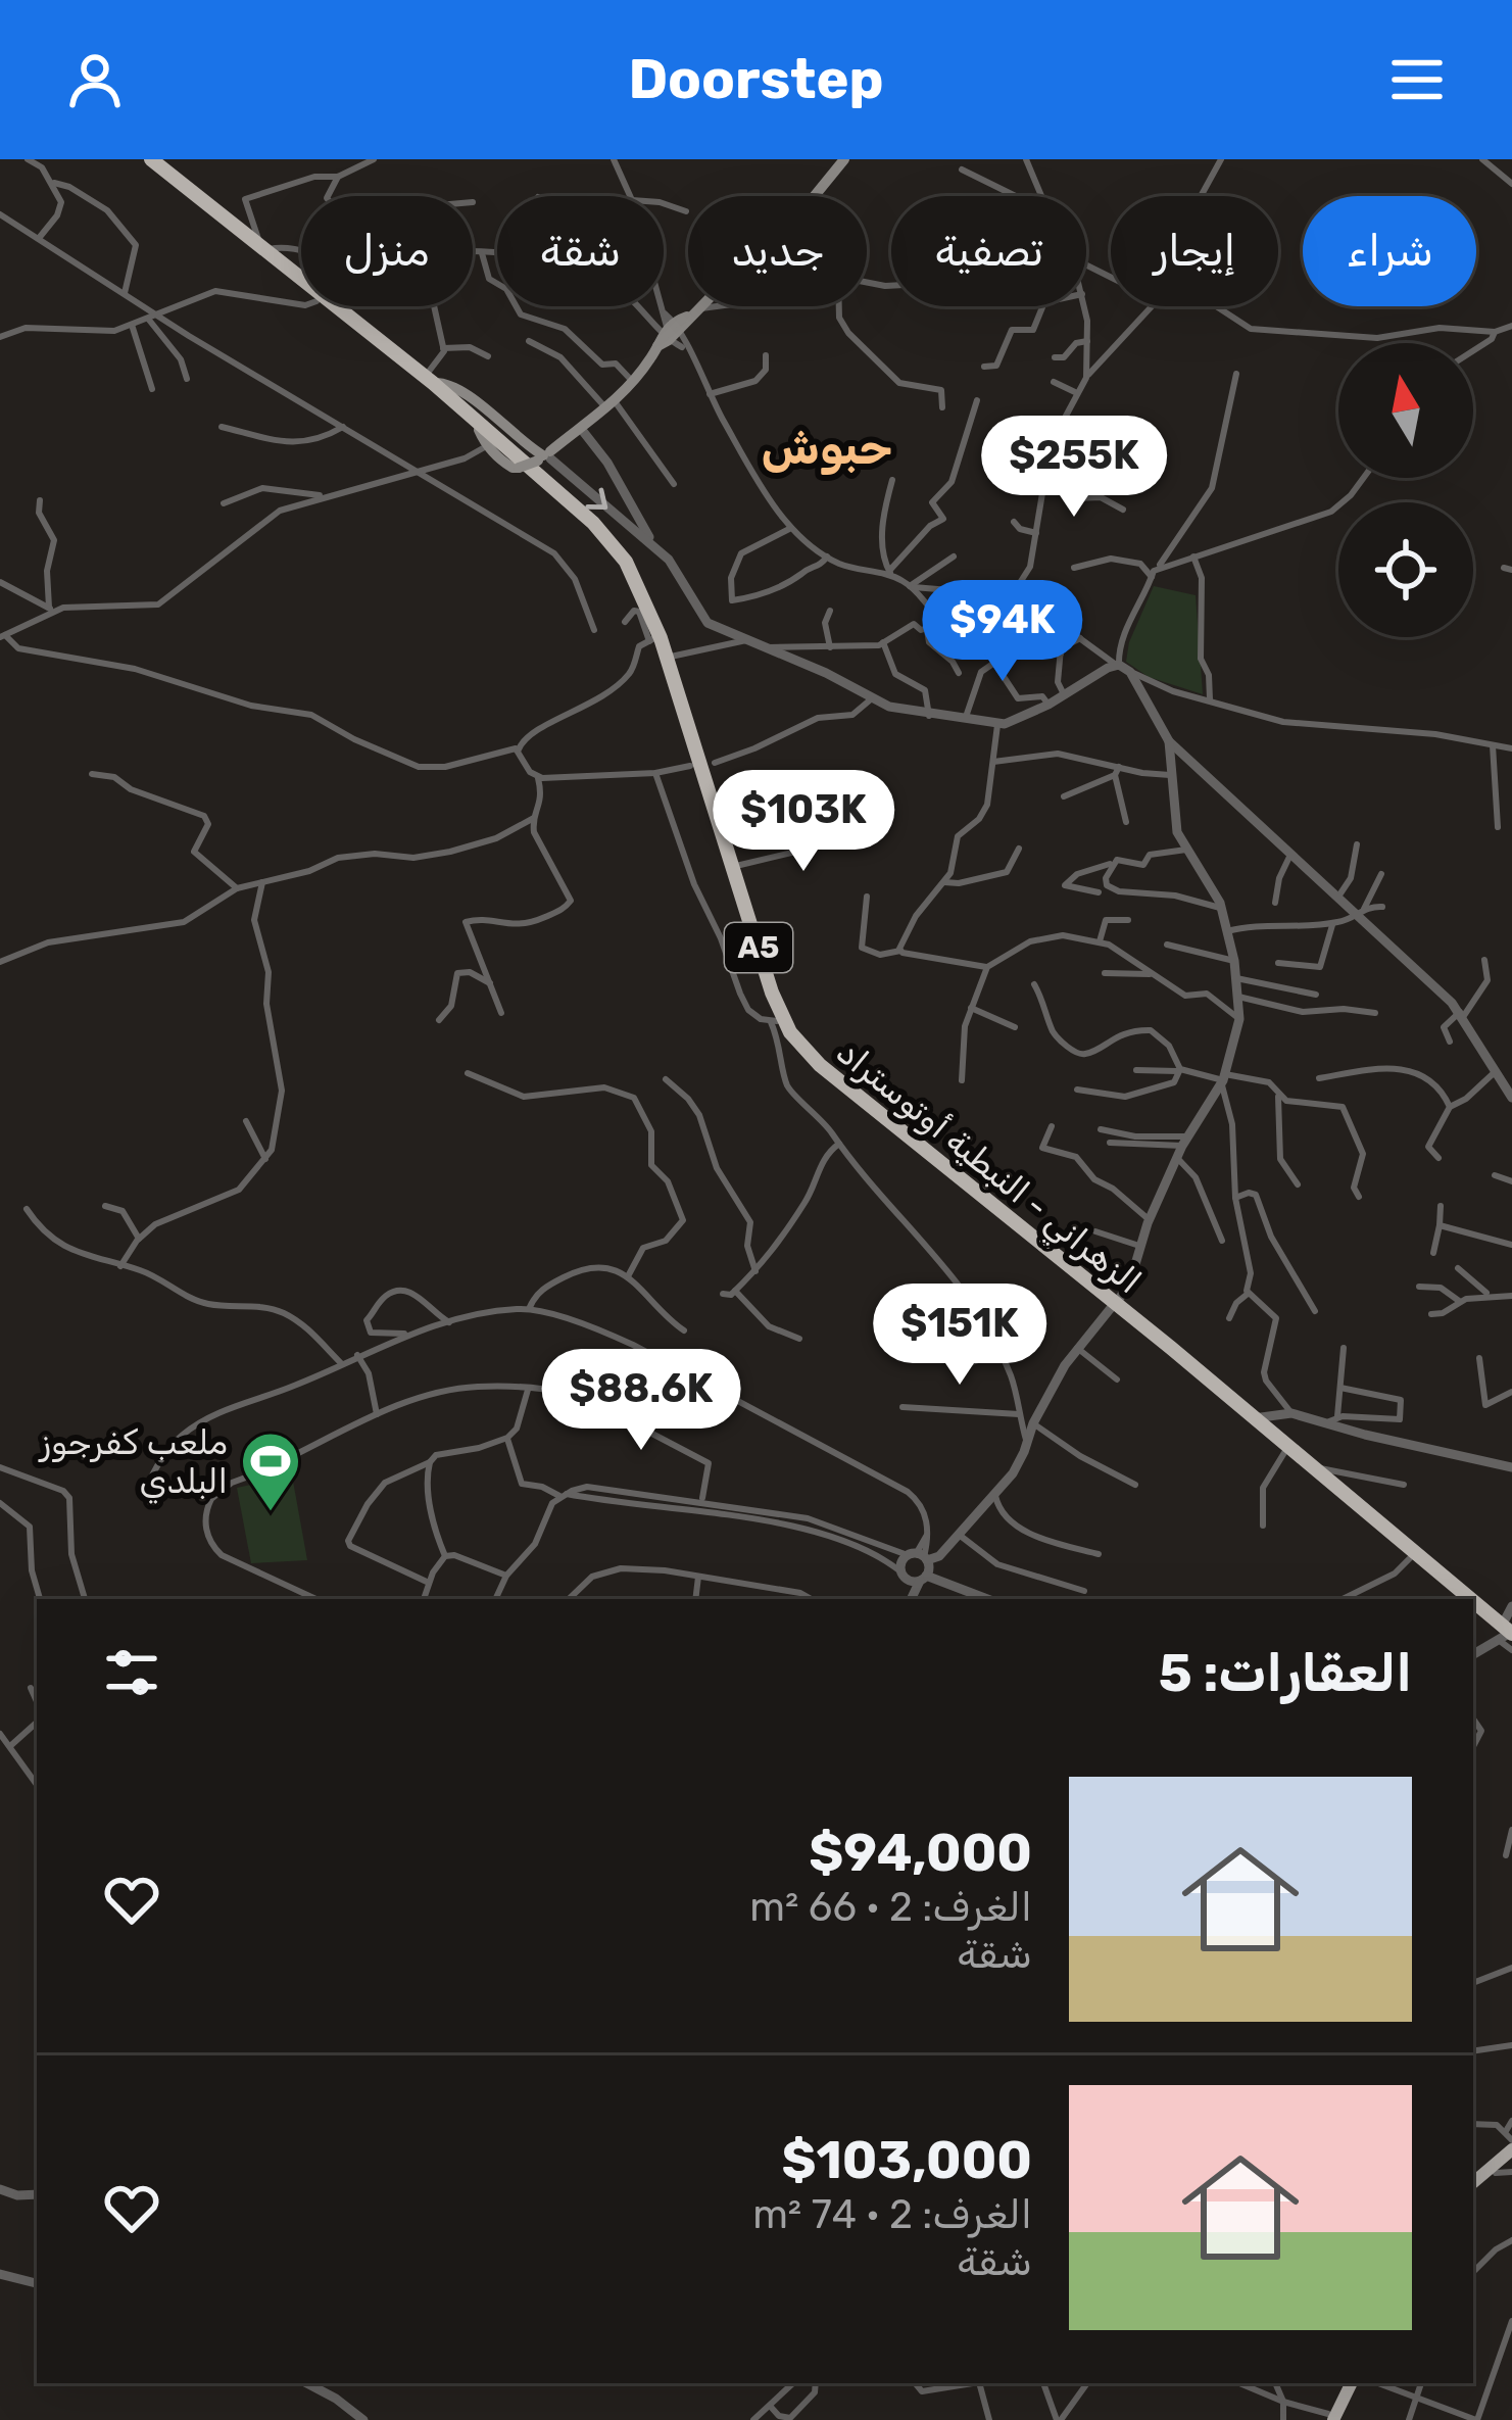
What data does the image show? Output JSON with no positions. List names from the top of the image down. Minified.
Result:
{"streets":{"highway":["A5","الزهراني - النبطية أوتوستراد"]},"districts":["حبوش"],"places":{"sports":["ملعب كفرجوز البلدي"]},"north":"top","page":{"header":"Doorstep","chip":["شراء","إيجار","تصفية","جديد","شقة","منزل"],"price":["$255K","$94K","$103K","$151K","$88.6K"],"heading":"العقارات: 5","list":[{"name":"$94,000","note":"الغرف: 2 · 66 m² · شقة"},{"name":"$103,000","note":"الغرف: 2 · 74 m² · شقة"}]}}
